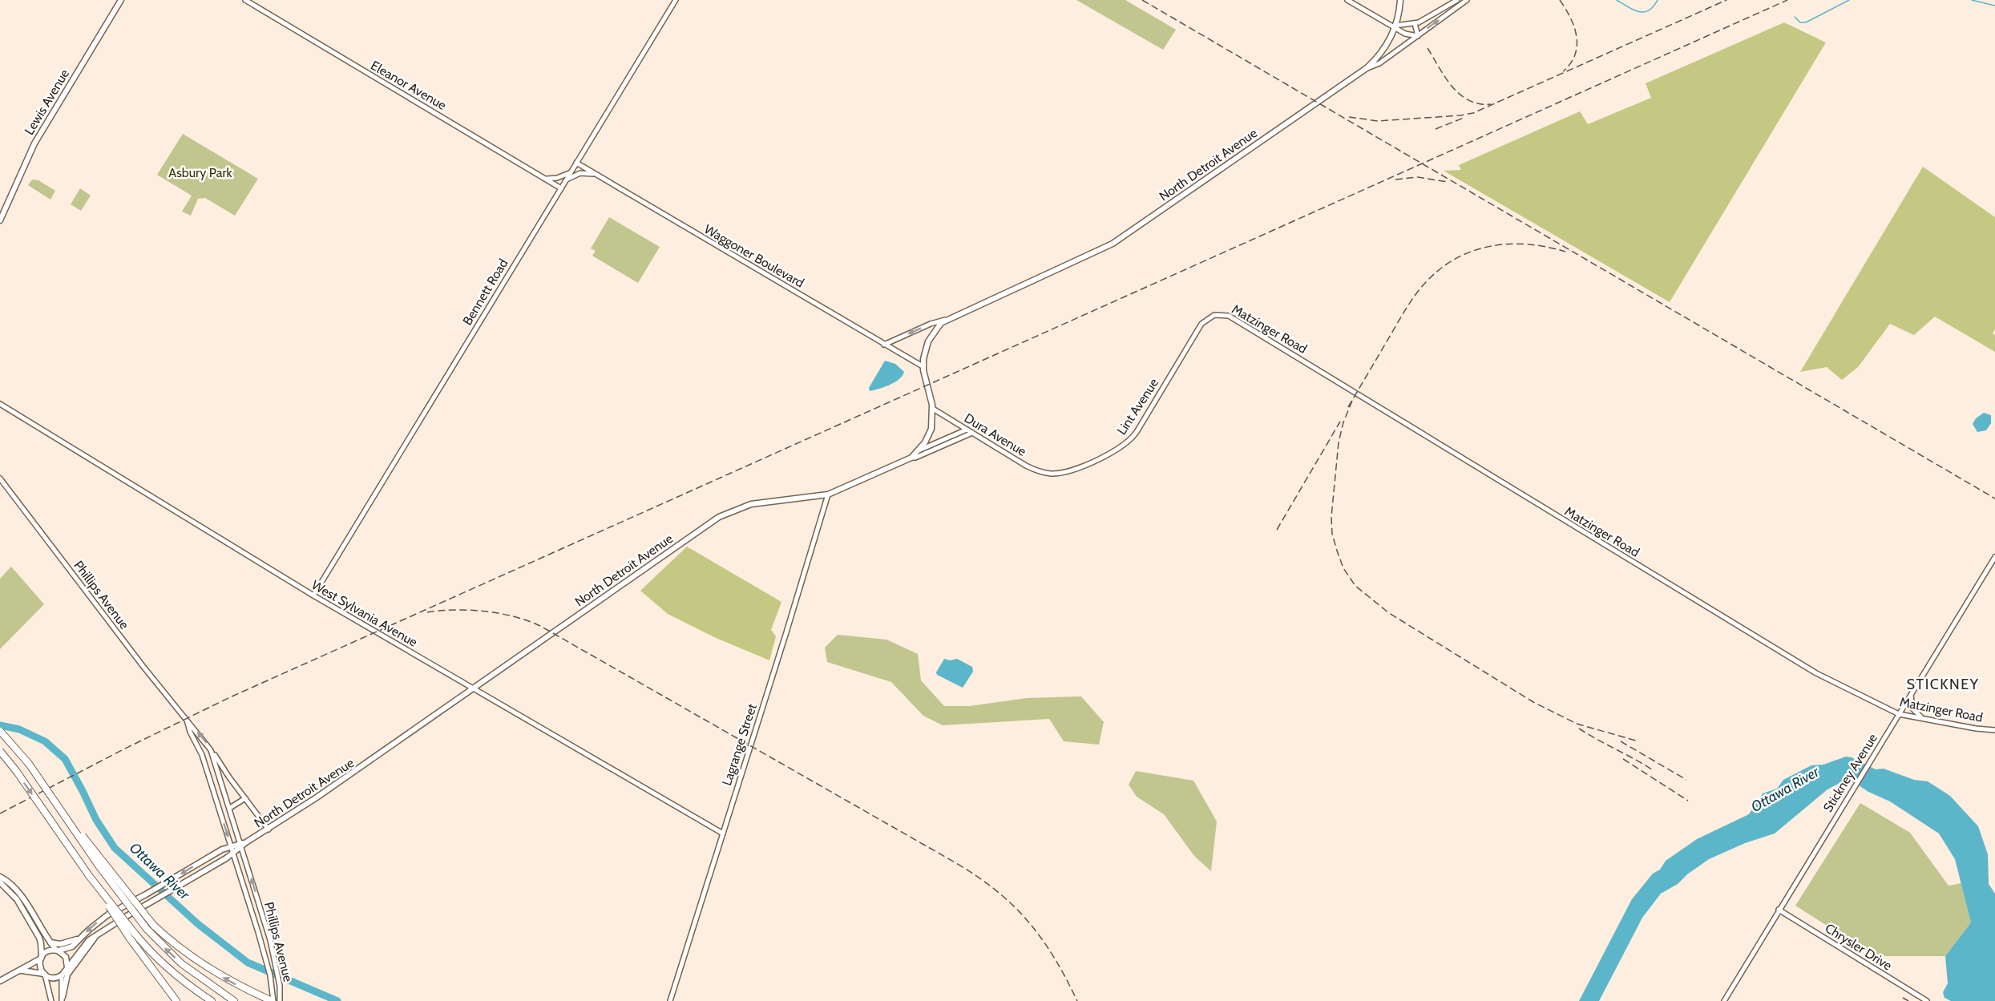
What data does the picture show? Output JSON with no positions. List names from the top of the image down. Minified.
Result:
{"streets":{"main road":["Lewis Avenue","North Detroit Avenue"],"street":["Eleanor Avenue","Waggoner Boulevard","Bennett Road","Matzinger Road","Lint Avenue","Dura Avenue","Phillips Avenue","West Sylvania Avenue","Lagrange Street","Stickney Avenue","Chrysler Drive"]},"crossings":[["Eleanor Avenue","Bennett Road"],["North Detroit Avenue","Waggoner Boulevard"],["North Detroit Avenue","Dura Avenue"],["North Detroit Avenue","Phillips Avenue"],["North Detroit Avenue","West Sylvania Avenue"],["North Detroit Avenue","Lagrange Street"],["Waggoner Boulevard","Bennett Road"],["Bennett Road","West Sylvania Avenue"],["Matzinger Road","Lint Avenue"],["Matzinger Road","Stickney Avenue"],["Lint Avenue","Dura Avenue"],["West Sylvania Avenue","Lagrange Street"],["Stickney Avenue","Chrysler Drive"]],"districts":["STICKNEY"],"water":["Ottawa River"],"parks":["Asbury Park"]}
